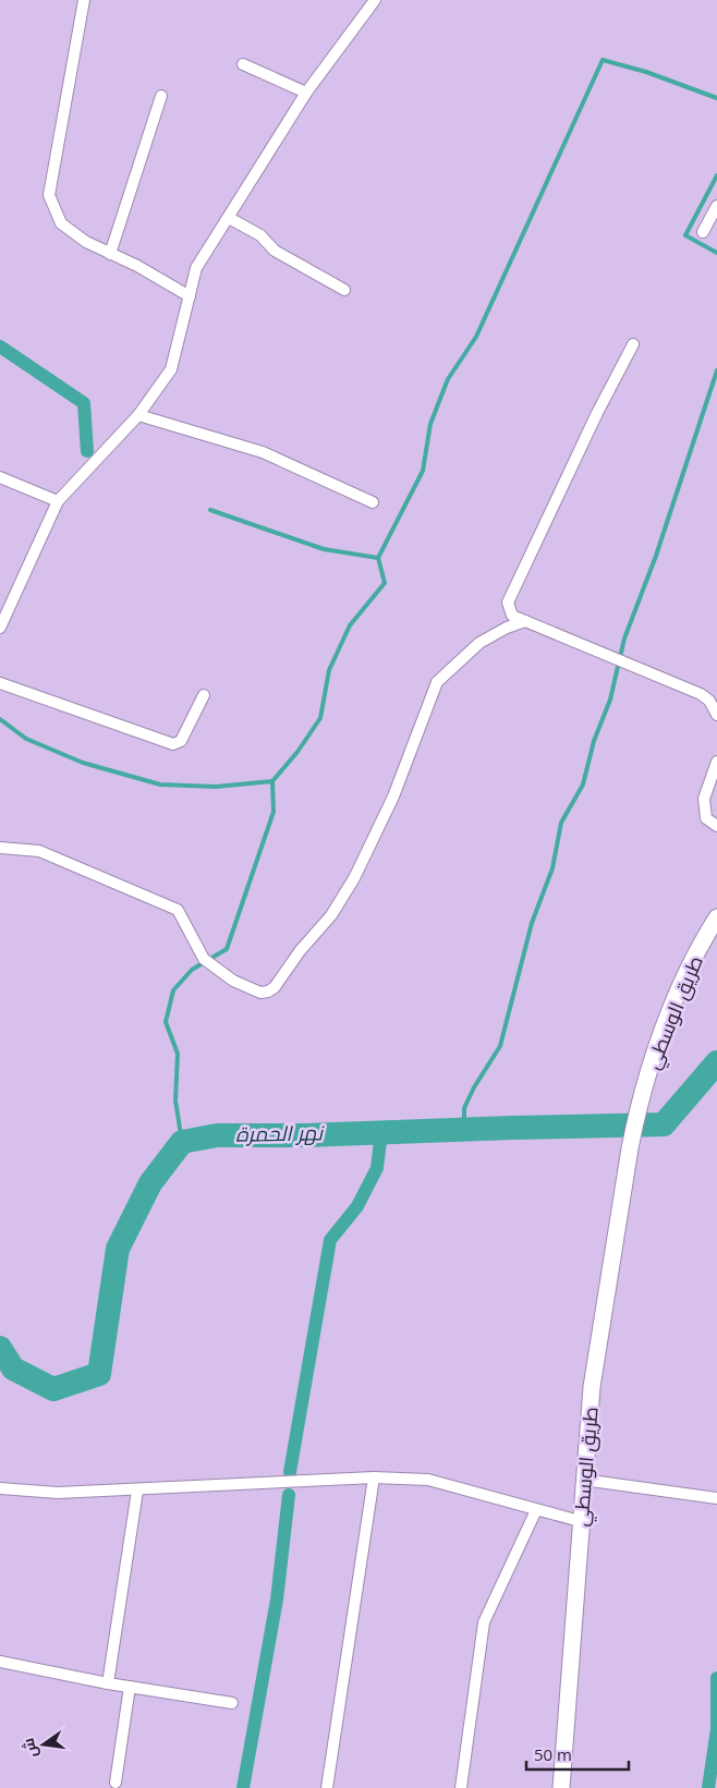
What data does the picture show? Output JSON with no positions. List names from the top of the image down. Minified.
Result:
{"streets":{"main road":["طريق الوسطي"]},"water":["نهر الحمرة"],"scale_bar":"50 m","north":"left"}
